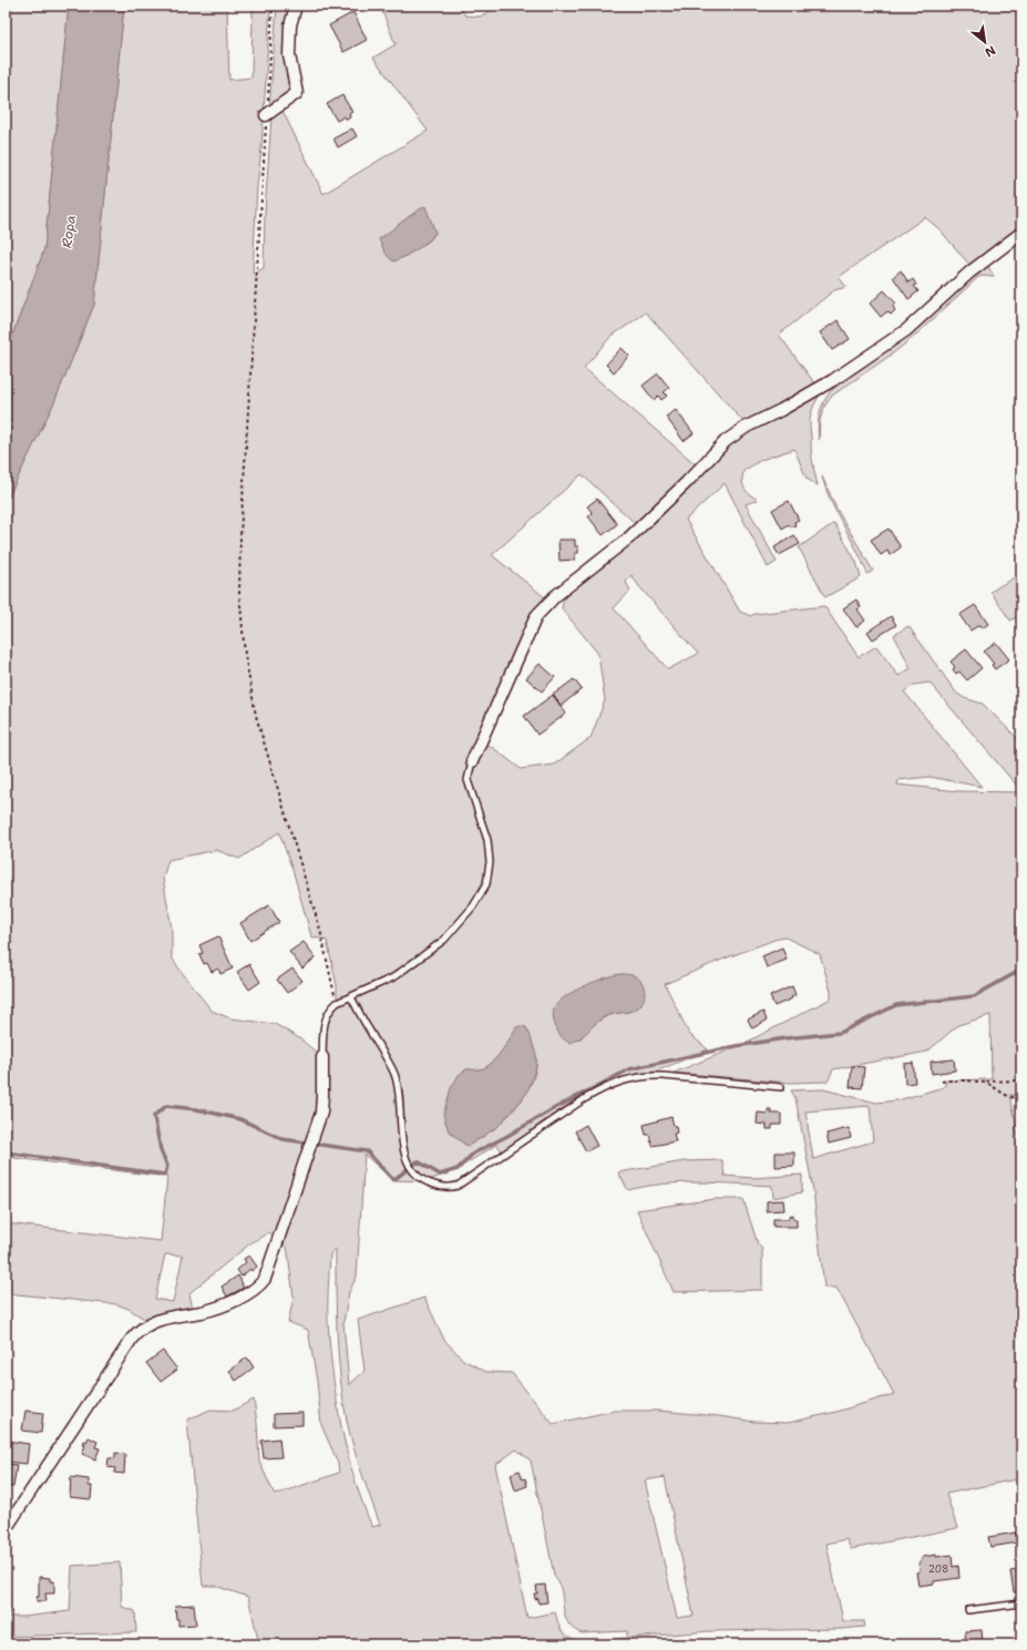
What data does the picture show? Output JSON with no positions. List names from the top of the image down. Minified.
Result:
{"water":["Ropa"],"house_numbers":["208"],"north":"bottom right"}
